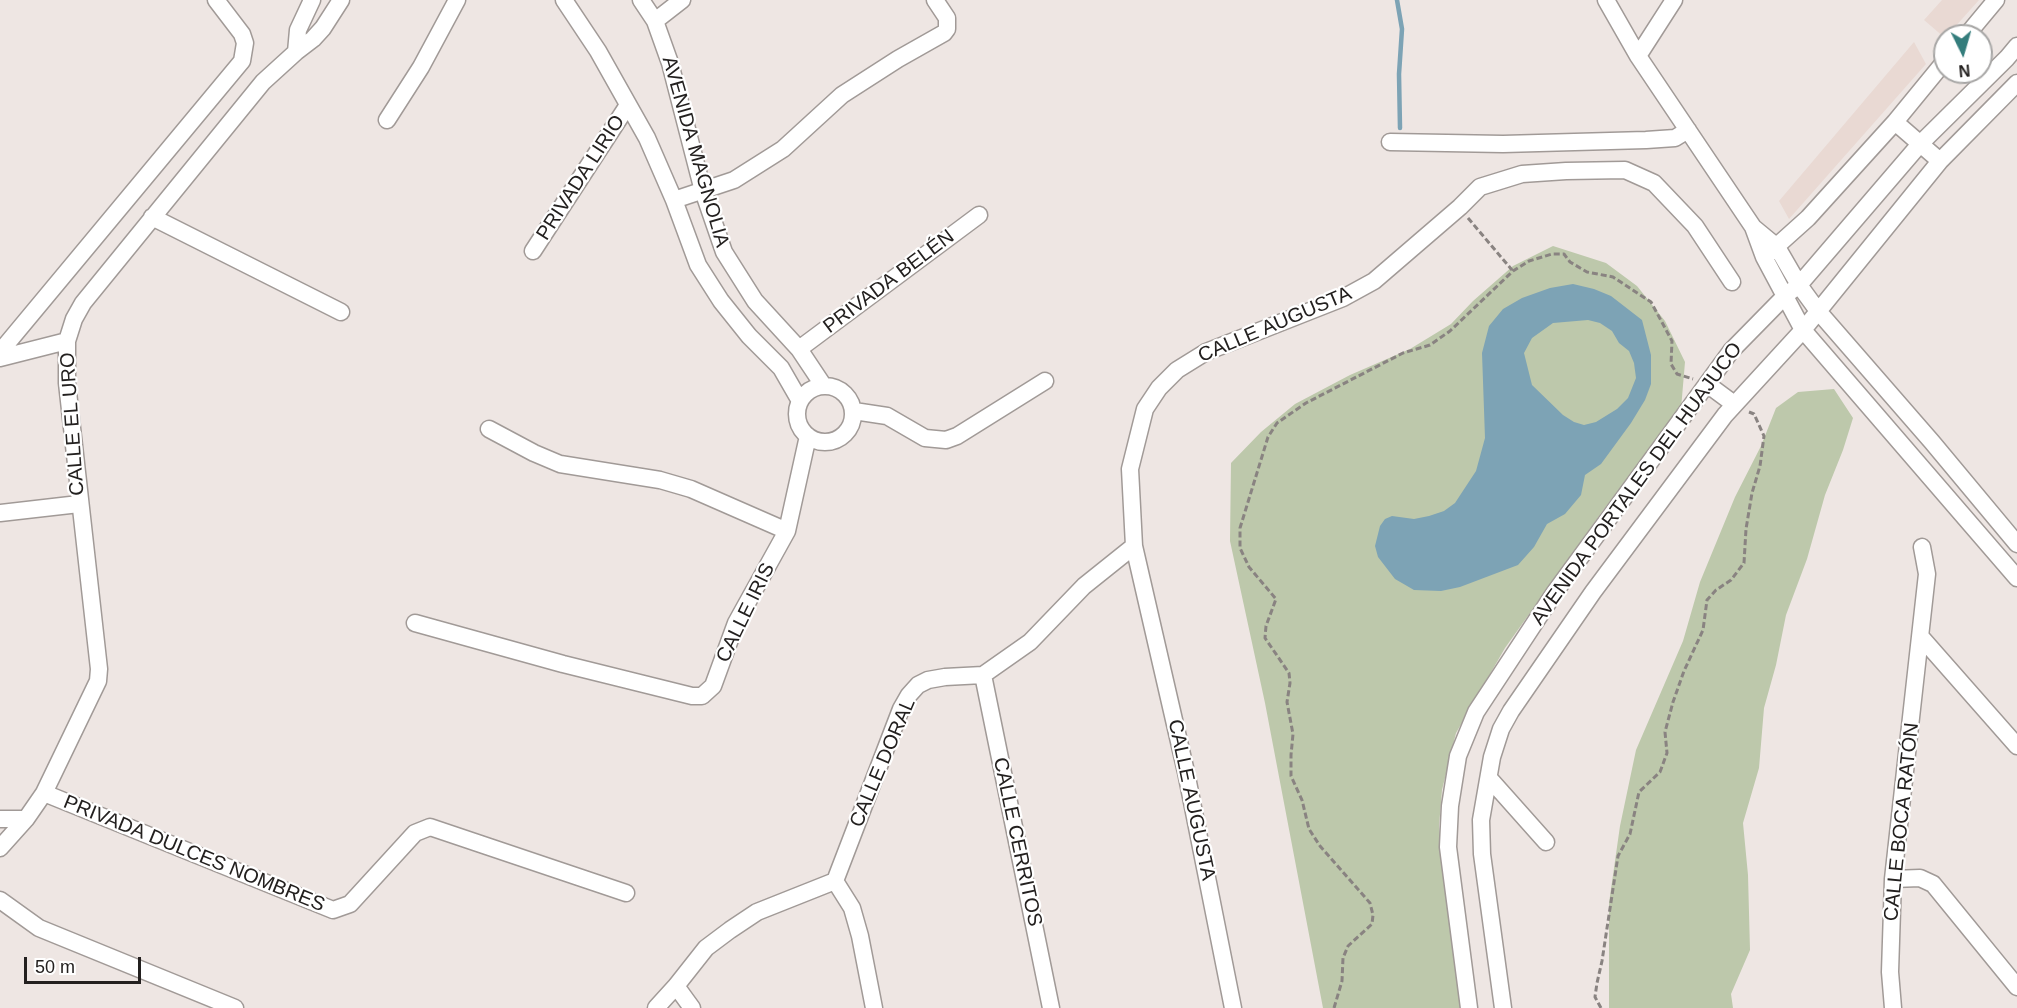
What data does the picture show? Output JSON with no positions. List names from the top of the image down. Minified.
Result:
{"streets":{"street":["AVENIDA MAGNOLIA","PRIVADA LIRIO","PRIVADA BELÉN","CALLE AUGUSTA","CALLE EL URO","AVENIDA PORTALES DEL HUAJUCO","CALLE IRIS","CALLE DORAL","CALLE BOCA RATÓN","CALLE CERRITOS","PRIVADA DULCES NOMBRES"]},"crossings":[["AVENIDA MAGNOLIA","PRIVADA LIRIO"],["AVENIDA MAGNOLIA","PRIVADA BELÉN"],["AVENIDA MAGNOLIA","CALLE IRIS"],["CALLE EL URO","PRIVADA DULCES NOMBRES"],["CALLE DORAL","CALLE CERRITOS"]],"scale_bar":"50 m","north":"bottom"}
